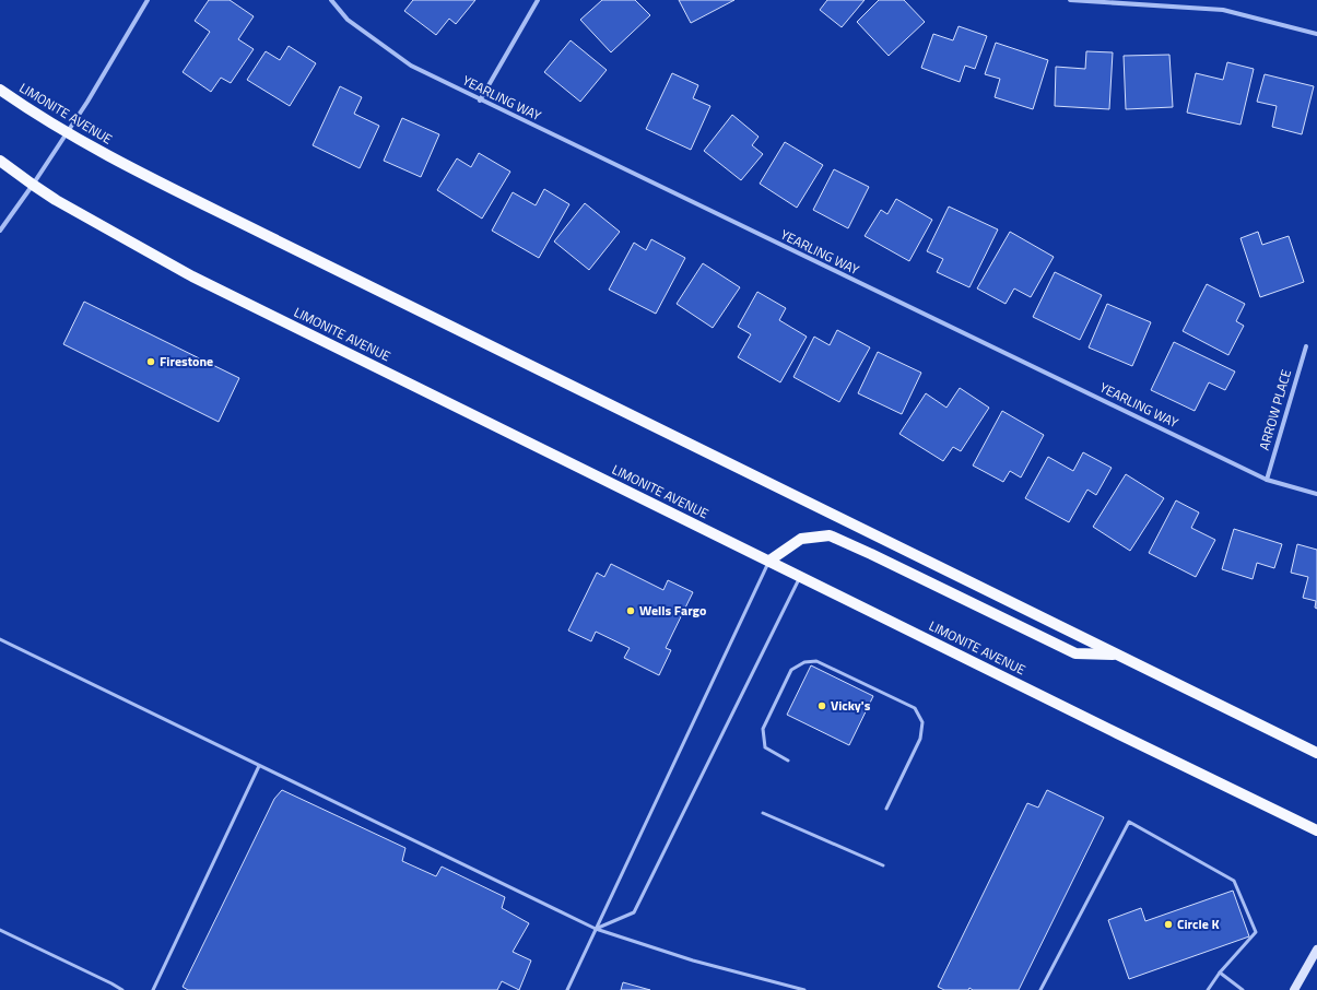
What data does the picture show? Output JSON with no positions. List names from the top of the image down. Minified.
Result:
{"streets":{"main road":["LIMONITE AVENUE"],"street":["YEARLING WAY","ARROW PLACE"]},"crossings":[["YEARLING WAY","ARROW PLACE"]],"places":["Firestone","Wells Fargo","Vicky's","Circle K"]}
